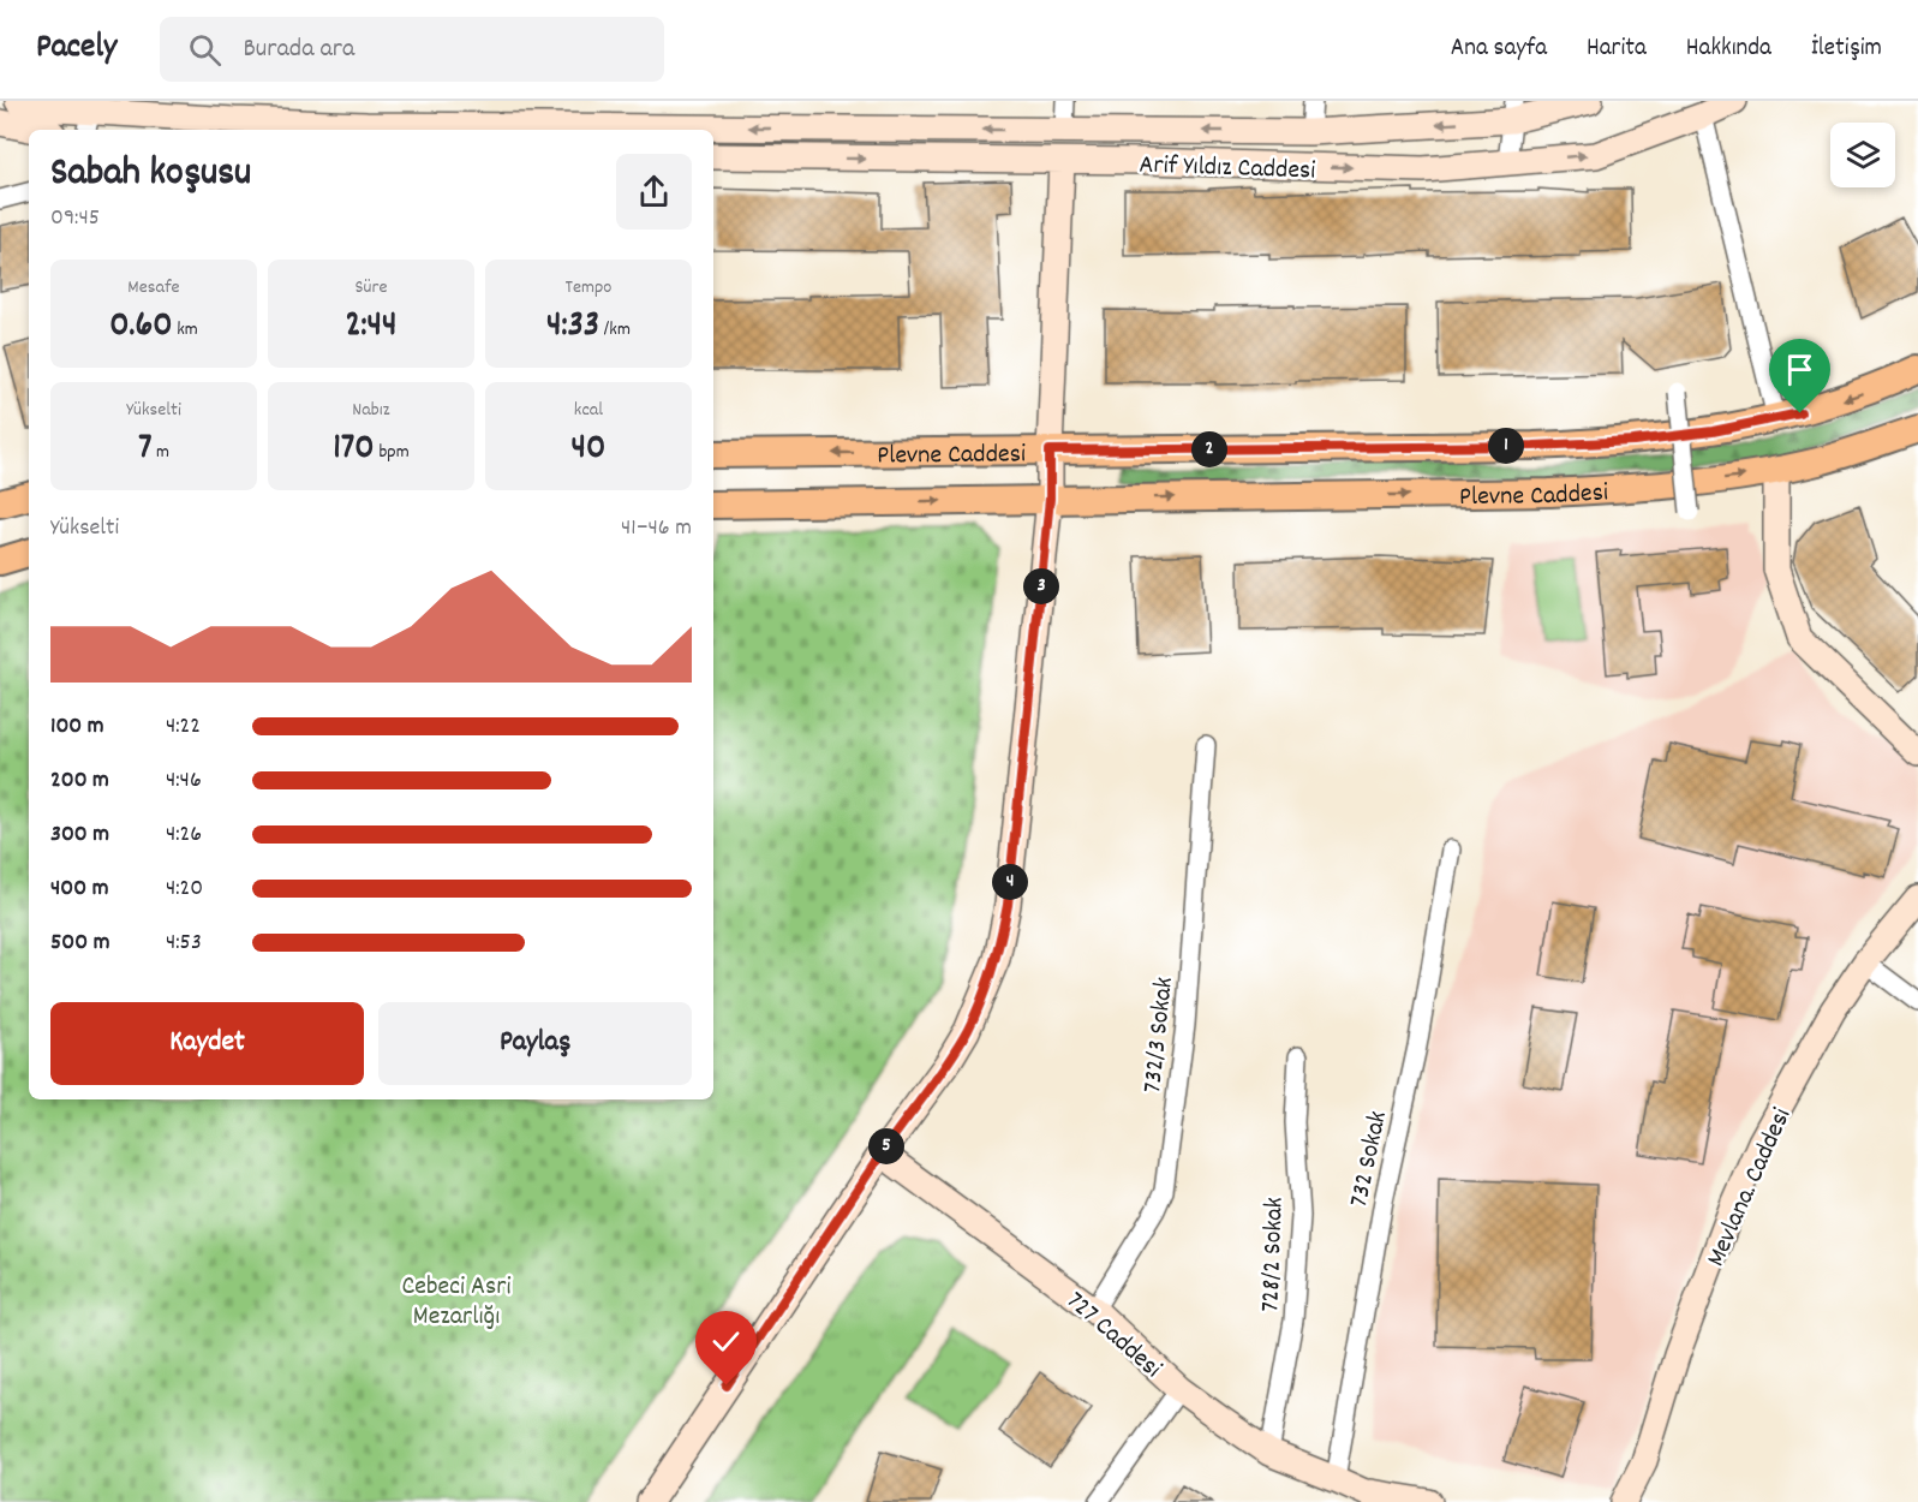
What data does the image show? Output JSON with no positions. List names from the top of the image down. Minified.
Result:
{"streets":{"main road":["Arif Yıldız Caddesi","Plevne Caddesi","Mevlana. Caddesi","727 Caddesi"],"street":["732/3 Sokak","732 Sokak","728/2 Sokak"]},"crossings":[["732/3 Sokak","727 Caddesi"],["732 Sokak","727 Caddesi"],["728/2 Sokak","727 Caddesi"]],"parks":["Cebeci Asri Mezarlığı"],"page":{"header":"Pacely","search":"Burada ara","nav":["Ana sayfa","Harita","Hakkında","İletişim"],"heading":["Sabah koşusu","09:45"],"stats":[["Mesafe","0.60 km"],["Süre","2:44"],["Tempo","4:33 /km"],["Yükselti","7 m"],["Nabız","170 bpm"],["kcal","40"]],"pins":["1","2","3","4","5"],"chart":["Yükselti","41–46 m"],"list":[{"name":"100 m","note":"4:22"},{"name":"200 m","note":"4:46"},{"name":"300 m","note":"4:26"},{"name":"400 m","note":"4:20"},{"name":"500 m","note":"4:53"}],"buttons":["Kaydet","Paylaş"]}}
